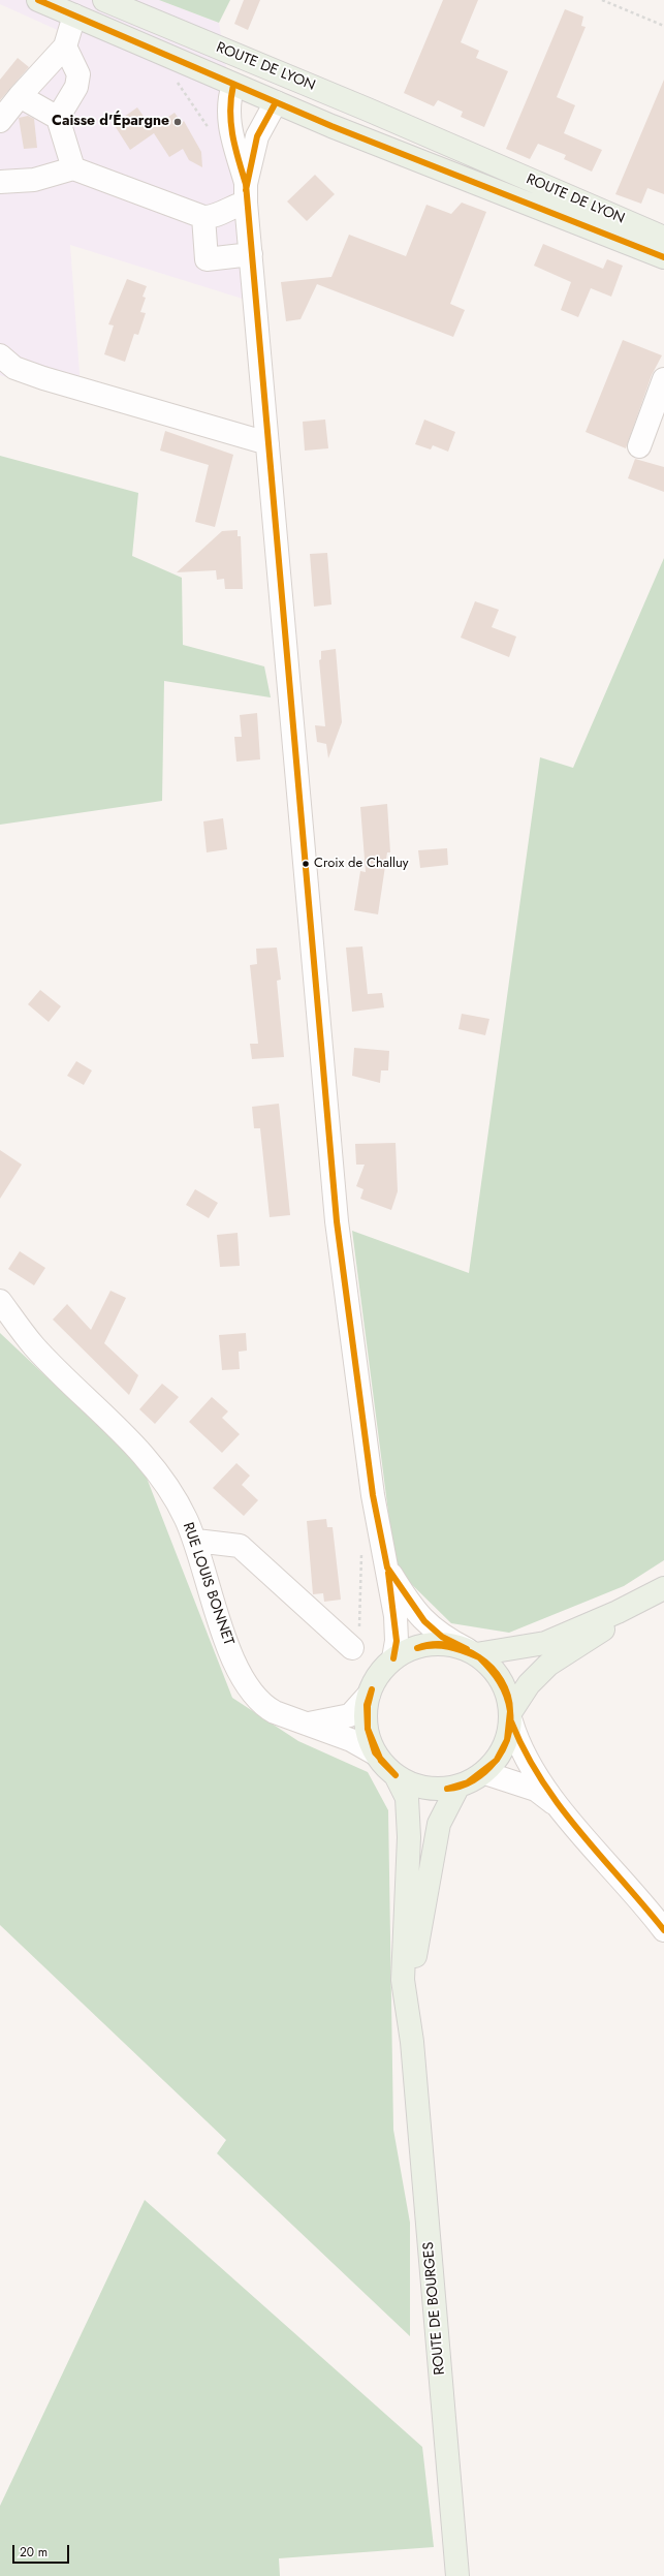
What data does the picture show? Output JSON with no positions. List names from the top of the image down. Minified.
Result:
{"streets":{"main road":["ROUTE DE LYON","ROUTE DE BOURGES"],"street":["RUE LOUIS BONNET"]},"places":["Caisse d'Épargne","Croix de Challuy"],"scale_bar":"20 m"}
